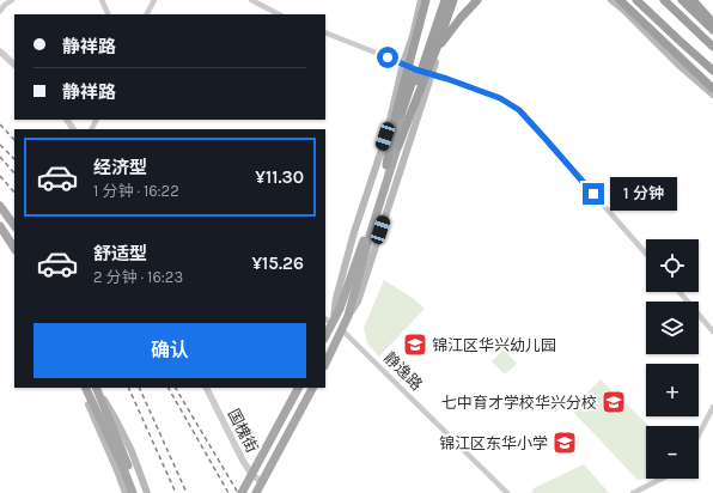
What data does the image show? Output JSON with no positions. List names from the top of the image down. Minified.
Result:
{"streets":{"street":["静逸路","国槐街"]},"places":{"school or university":["锦江区华兴幼儿园","七中育才学校华兴分校","锦江区东华小学"]},"page":{"banner":["静祥路","静祥路"],"list":[{"name":"经济型","note":"1 分钟 · 16:22","value":"¥11.30"},{"name":"舒适型","note":"2 分钟 · 16:23","value":"¥15.26"}],"bubble":"1 分钟","map_buttons":["+","−"],"buttons":"确认"}}
